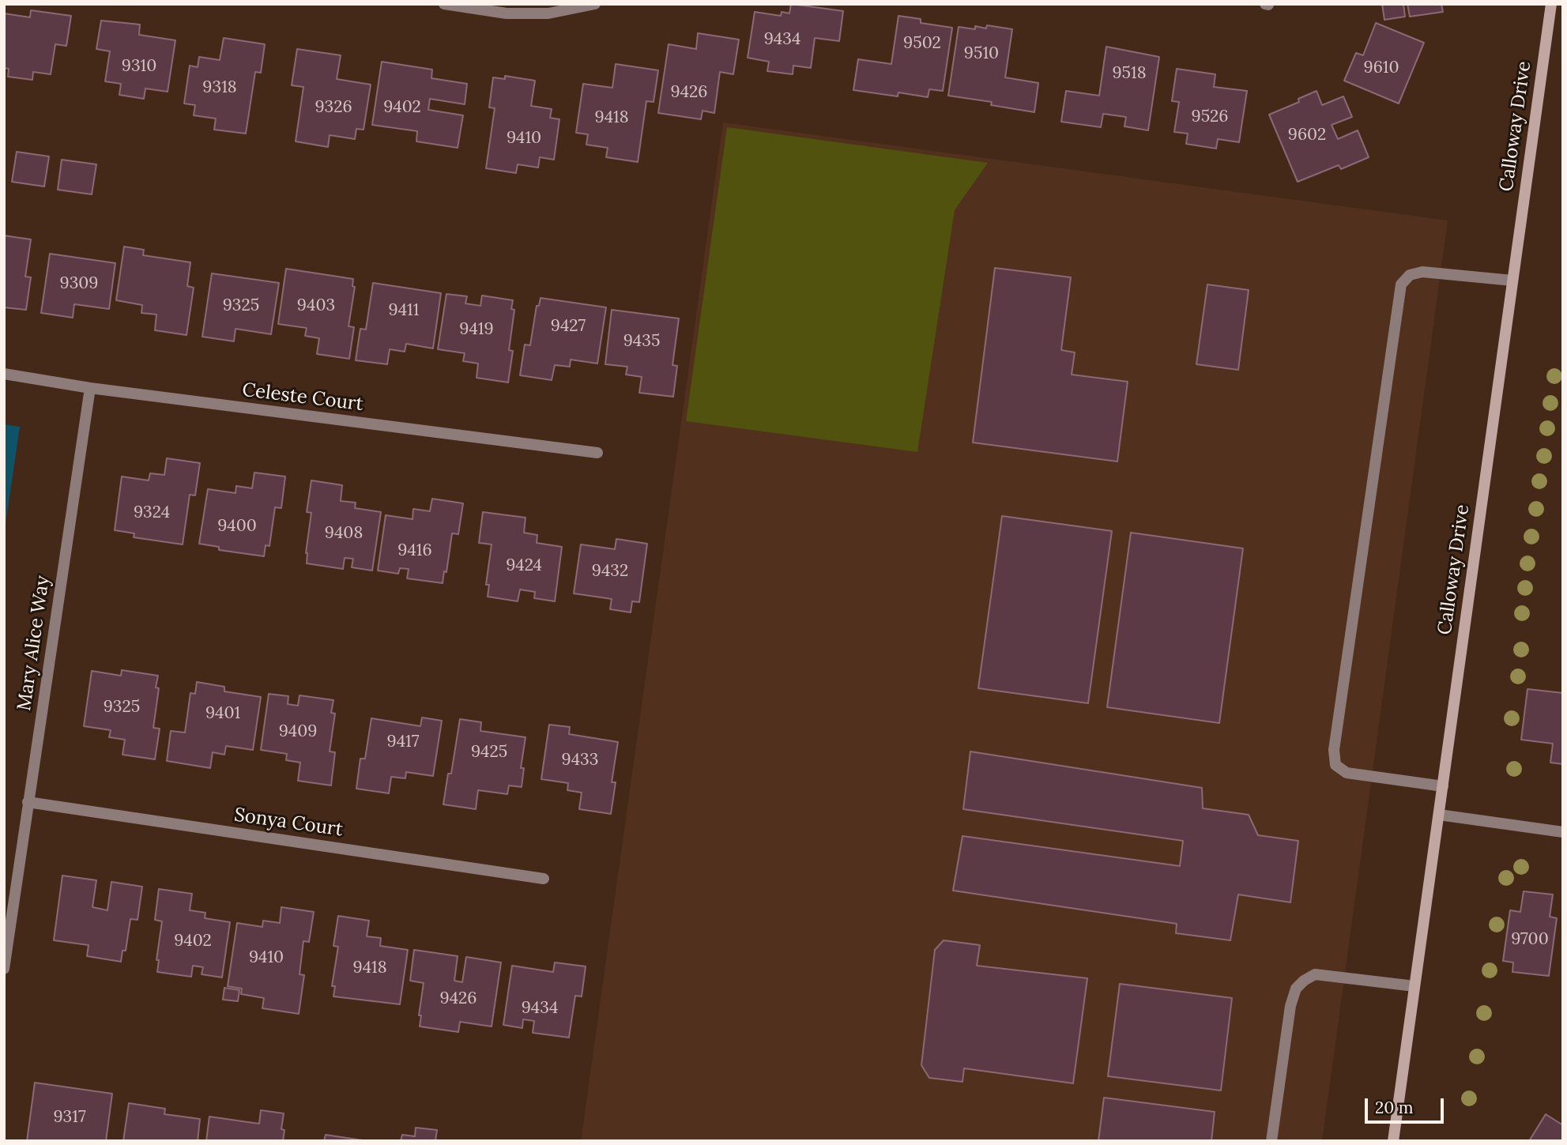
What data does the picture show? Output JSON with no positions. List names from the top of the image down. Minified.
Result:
{"streets":{"main road":["Calloway Drive"],"street":["Celeste Court","Mary Alice Way","Sonya Court"]},"crossings":[["Celeste Court","Mary Alice Way"],["Mary Alice Way","Sonya Court"]],"house_numbers":["9434","9502","9510","9310","9610","9518","9318","9426","9326","9402","9526","9418","9602","9410","9309","9325","9403","9411","9427","9419","9435","9324","9400","9408","9416","9424","9432","9325","9401","9409","9417","9425","9433","9700","9402","9410","9418","9426","9434","9317"],"scale_bar":"20 m"}
